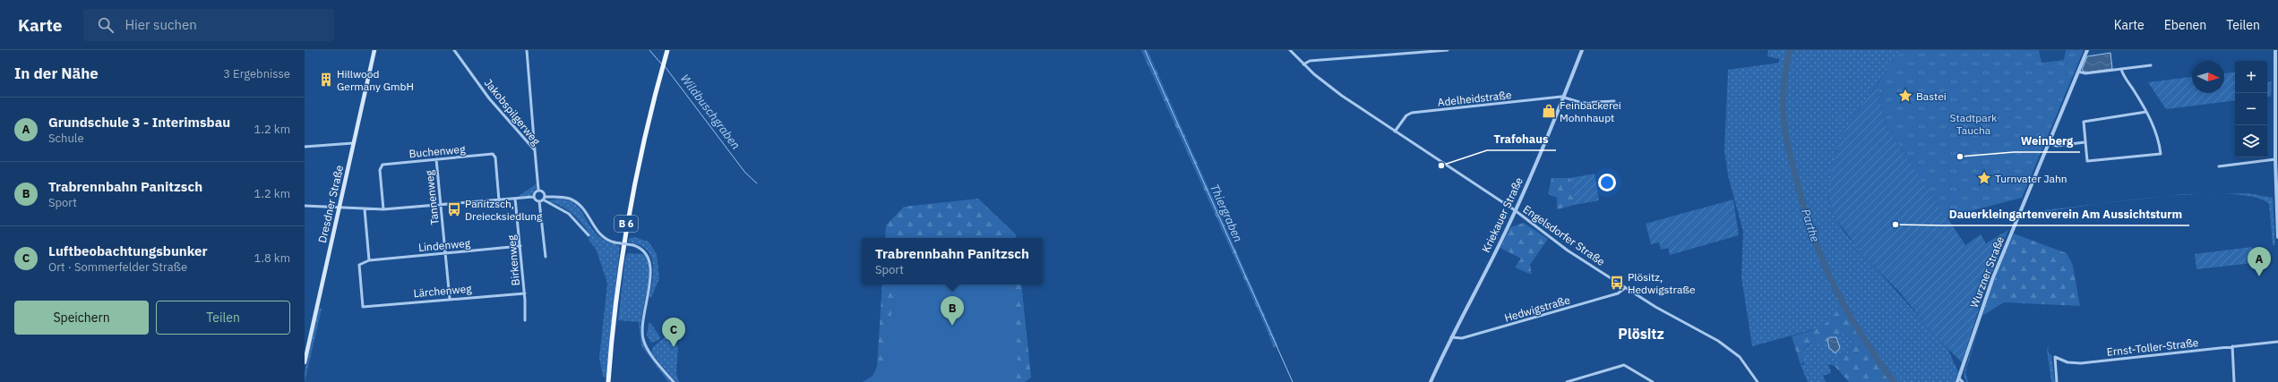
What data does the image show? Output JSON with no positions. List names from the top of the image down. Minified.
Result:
{"streets":{"main road":["Dresdner Straße","B 6"],"street":["Adelheidstraße","Jakobspilgerweg","Buchenweg","Tannenweg","Kriekauer Straße","Engelsdorfer Straße","Lindenweg","Birkenweg","Wurzner Straße","Lärchenweg","Hedwigstraße","Ernst-Toller-Straße"]},"crossings":[["Adelheidstraße","Kriekauer Straße"],["Adelheidstraße","Engelsdorfer Straße"],["Buchenweg","Tannenweg"],["Tannenweg","Lindenweg"],["Tannenweg","Lärchenweg"],["Kriekauer Straße","Engelsdorfer Straße"],["Kriekauer Straße","Hedwigstraße"],["Engelsdorfer Straße","Hedwigstraße"],["Lindenweg","Birkenweg"],["Lindenweg","Lärchenweg"],["Birkenweg","Lärchenweg"]],"districts":["Plösitz"],"water":["Wildbuschgraben","Thiergraben","Parthe"],"parks":["Stadtpark Taucha"],"places":{"building":["Hillwood Germany GmbH"],"place":["Bastei","Turnvater Jahn"],"shop":["Feinbäckerei Mohnhaupt"],"other":["Weinberg","Trafohaus","Dauerkleingartenverein Am Aussichtsturm"],"bus stop":["Panitzsch, Dreiecksiedlung","Plösitz, Hedwigstraße"]},"north":"right","page":{"header":"Karte","search":"Hier suchen","nav":["Karte","Ebenen","Teilen"],"heading":["In der Nähe","3 Ergebnisse"],"map_buttons":["+","−"],"list":[{"mark":"A","name":"Grundschule 3 - Interimsbau","note":"Schule","value":"1.2 km"},{"mark":"B","name":"Trabrennbahn Panitzsch","note":"Sport","value":"1.2 km"},{"mark":"C","name":"Luftbeobachtungsbunker","note":"Ort · Sommerfelder Straße","value":"1.8 km"}],"popup":["Trabrennbahn Panitzsch","Sport"],"pins":["A","B","C"],"buttons":["Speichern","Teilen"]}}
